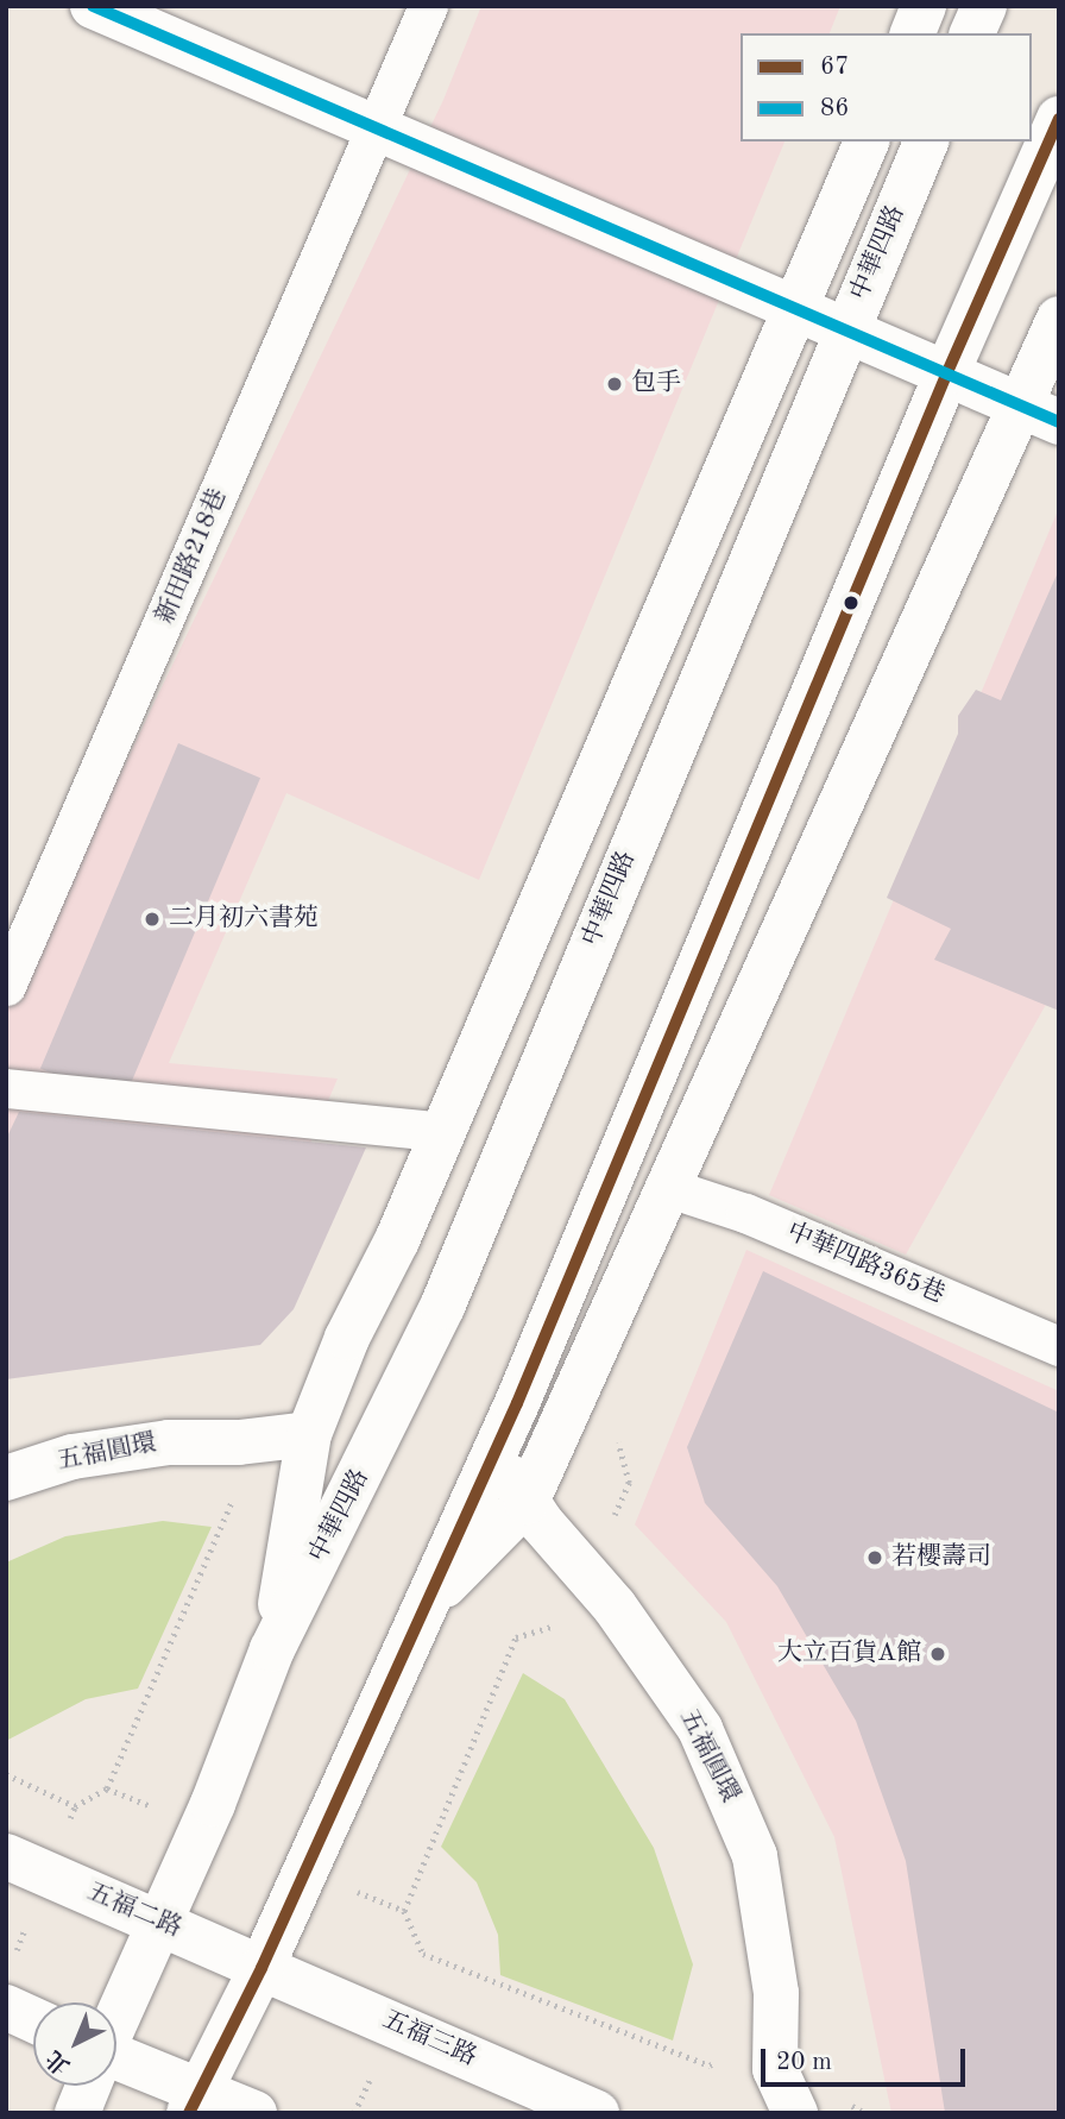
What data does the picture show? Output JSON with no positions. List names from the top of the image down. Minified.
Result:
{"streets":{"street":["中華四路","五福圓環","五福二路","五福三路"],"lane":["新田路218巷","中華四路365巷"]},"crossings":[["中華四路","五福圓環"],["中華四路","五福二路"],["五福二路","五福三路"]],"places":["包手","二月初六書苑","若櫻壽司","大立百貨A館"],"lines":["transit line 86","transit line 67"],"legend":["67","86"],"scale_bar":"20 m","north":"bottom left"}
